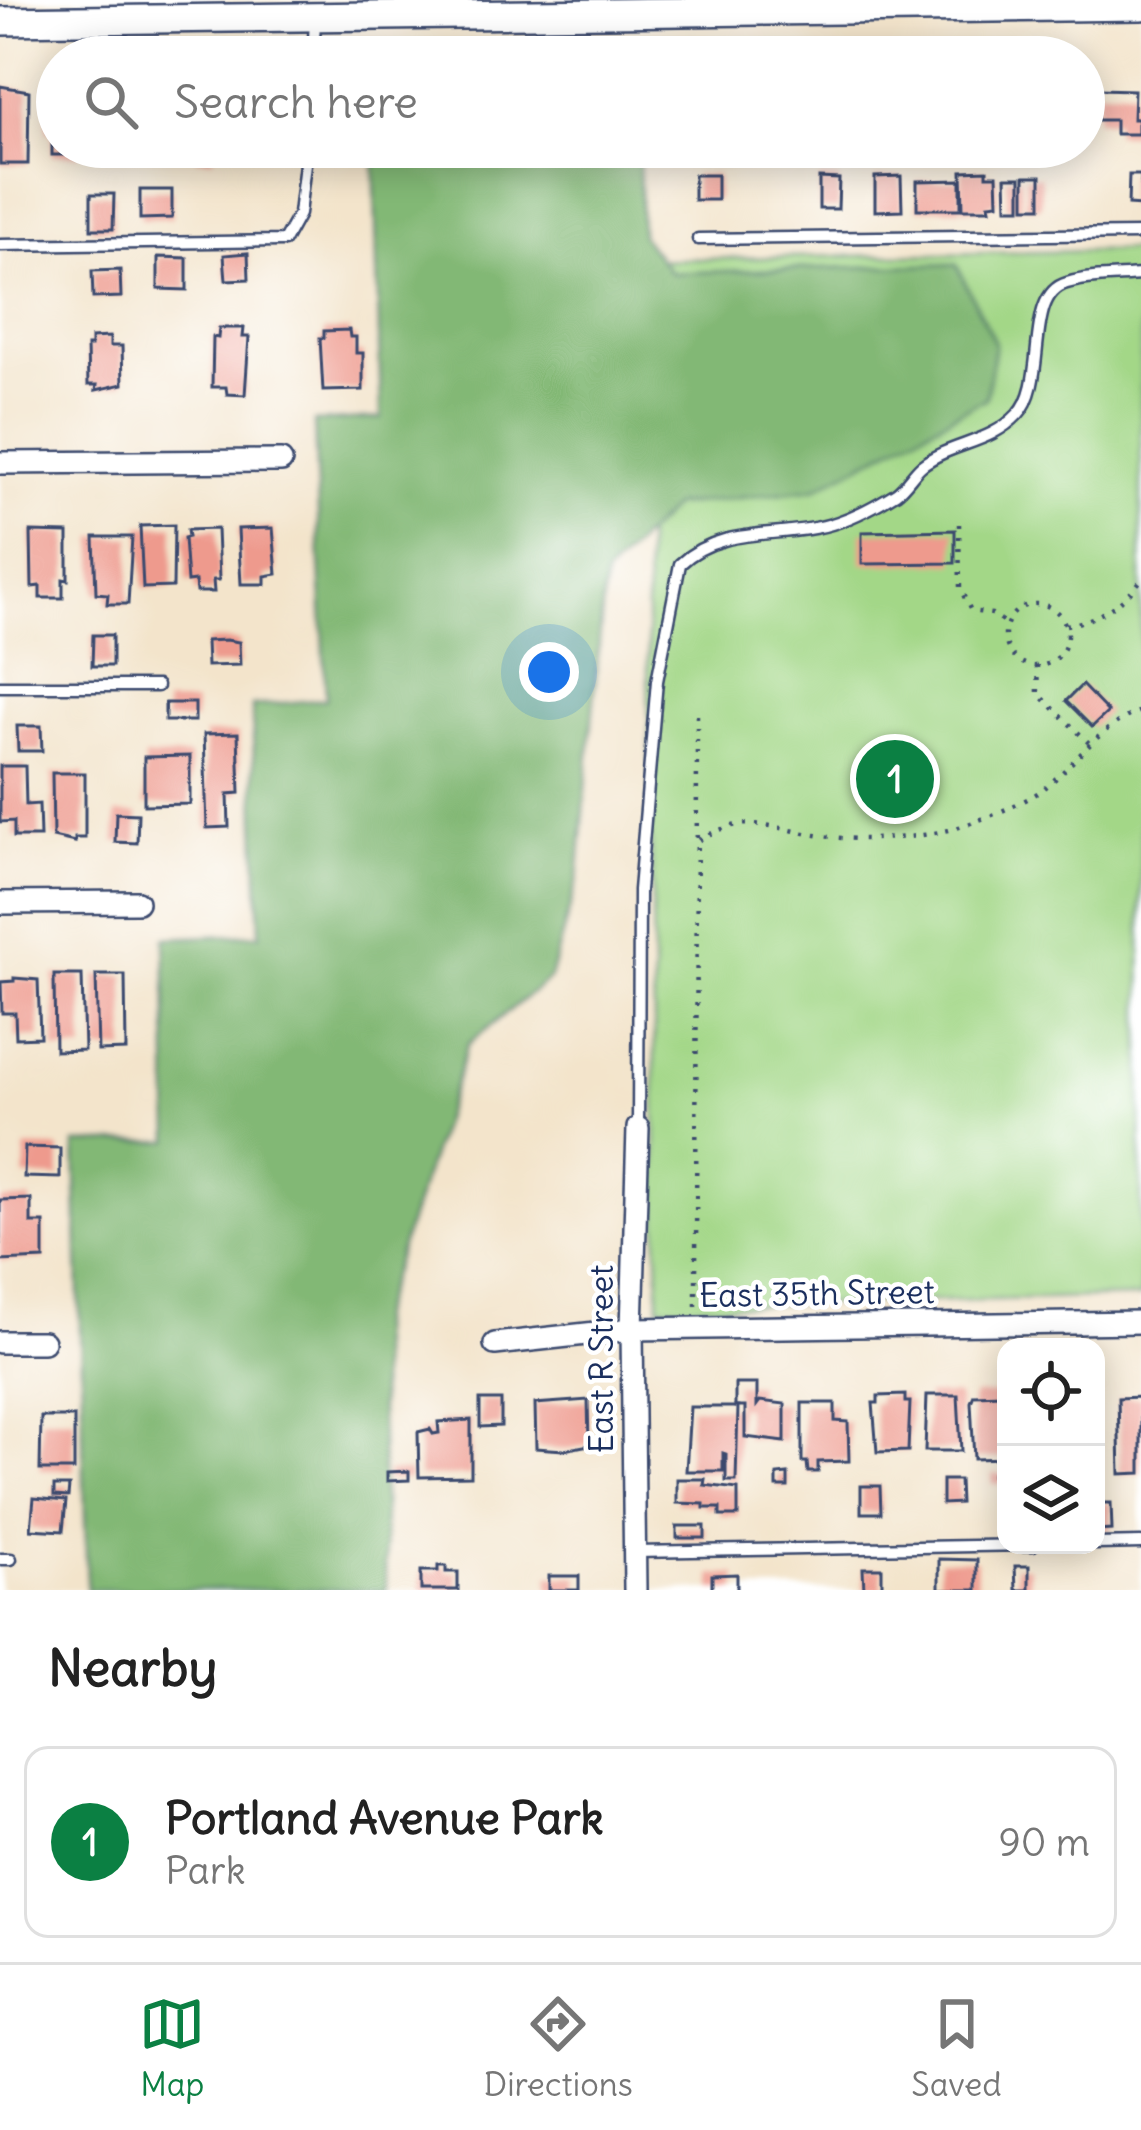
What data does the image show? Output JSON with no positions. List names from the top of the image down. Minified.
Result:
{"streets":{"street":["East 35th Street","East R Street"]},"crossings":[["East 35th Street","East R Street"]],"page":{"search":"Search here","pins":"1","heading":"Nearby","list":[{"mark":"1","name":"Portland Avenue Park","note":"Park","value":"90 m"}],"nav":["Map","Directions","Saved"]}}
